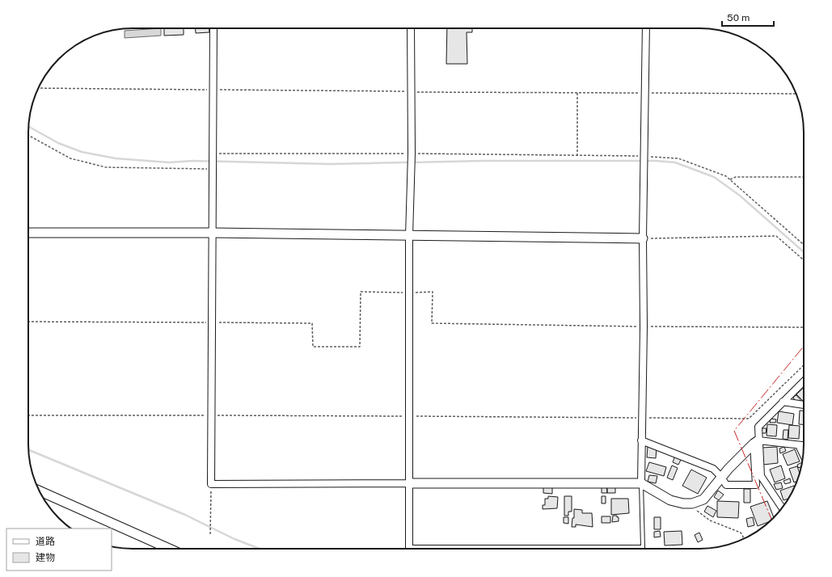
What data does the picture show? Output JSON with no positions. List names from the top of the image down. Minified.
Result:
{"legend":["道路","建物"],"scale_bar":"50 m"}
